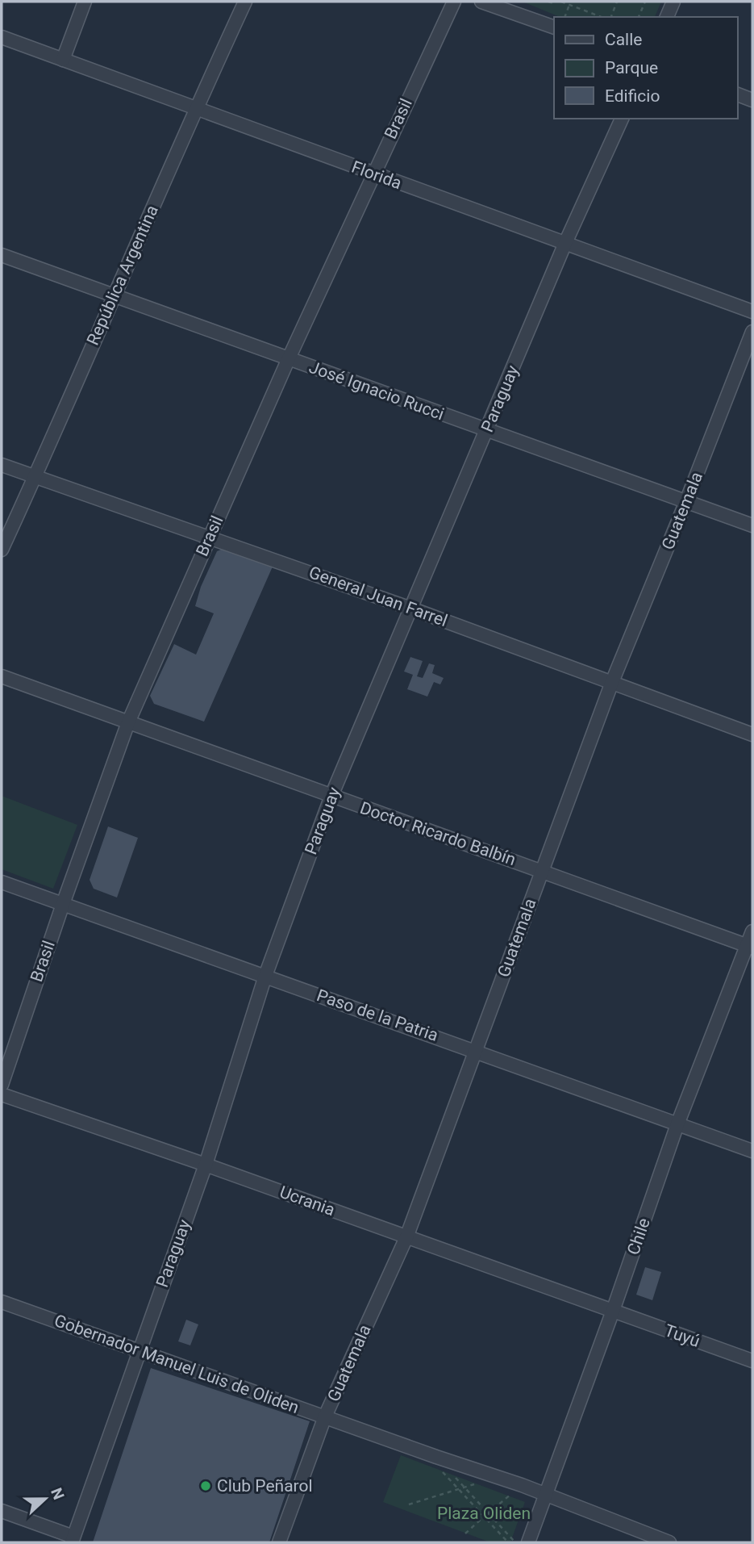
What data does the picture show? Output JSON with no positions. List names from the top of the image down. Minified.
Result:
{"streets":{"street":["Brasil","Florida","República Argentina","José Ignacio Rucci","Paraguay","Guatemala","General Juan Farrel","Doctor Ricardo Balbín","Paso de la Patria","Ucrania","Chile","Tuyú","Gobernador Manuel Luis de Oliden"]},"crossings":[["Brasil","Florida"],["Brasil","José Ignacio Rucci"],["Brasil","General Juan Farrel"],["Brasil","Doctor Ricardo Balbín"],["Brasil","Paso de la Patria"],["Florida","República Argentina"],["Florida","Paraguay"],["República Argentina","José Ignacio Rucci"],["República Argentina","General Juan Farrel"],["José Ignacio Rucci","Paraguay"],["José Ignacio Rucci","Guatemala"],["Paraguay","General Juan Farrel"],["Paraguay","Doctor Ricardo Balbín"],["Paraguay","Paso de la Patria"],["Paraguay","Ucrania"],["Paraguay","Gobernador Manuel Luis de Oliden"],["Guatemala","General Juan Farrel"],["Guatemala","Doctor Ricardo Balbín"],["Guatemala","Paso de la Patria"],["Guatemala","Ucrania"],["Guatemala","Gobernador Manuel Luis de Oliden"],["Doctor Ricardo Balbín","Chile"],["Paso de la Patria","Chile"],["Ucrania","Chile"],["Ucrania","Tuyú"],["Chile","Tuyú"],["Chile","Gobernador Manuel Luis de Oliden"]],"parks":["Plaza Oliden"],"places":["Club Peñarol"],"legend":["Calle","Parque","Edificio"],"north":"right"}
